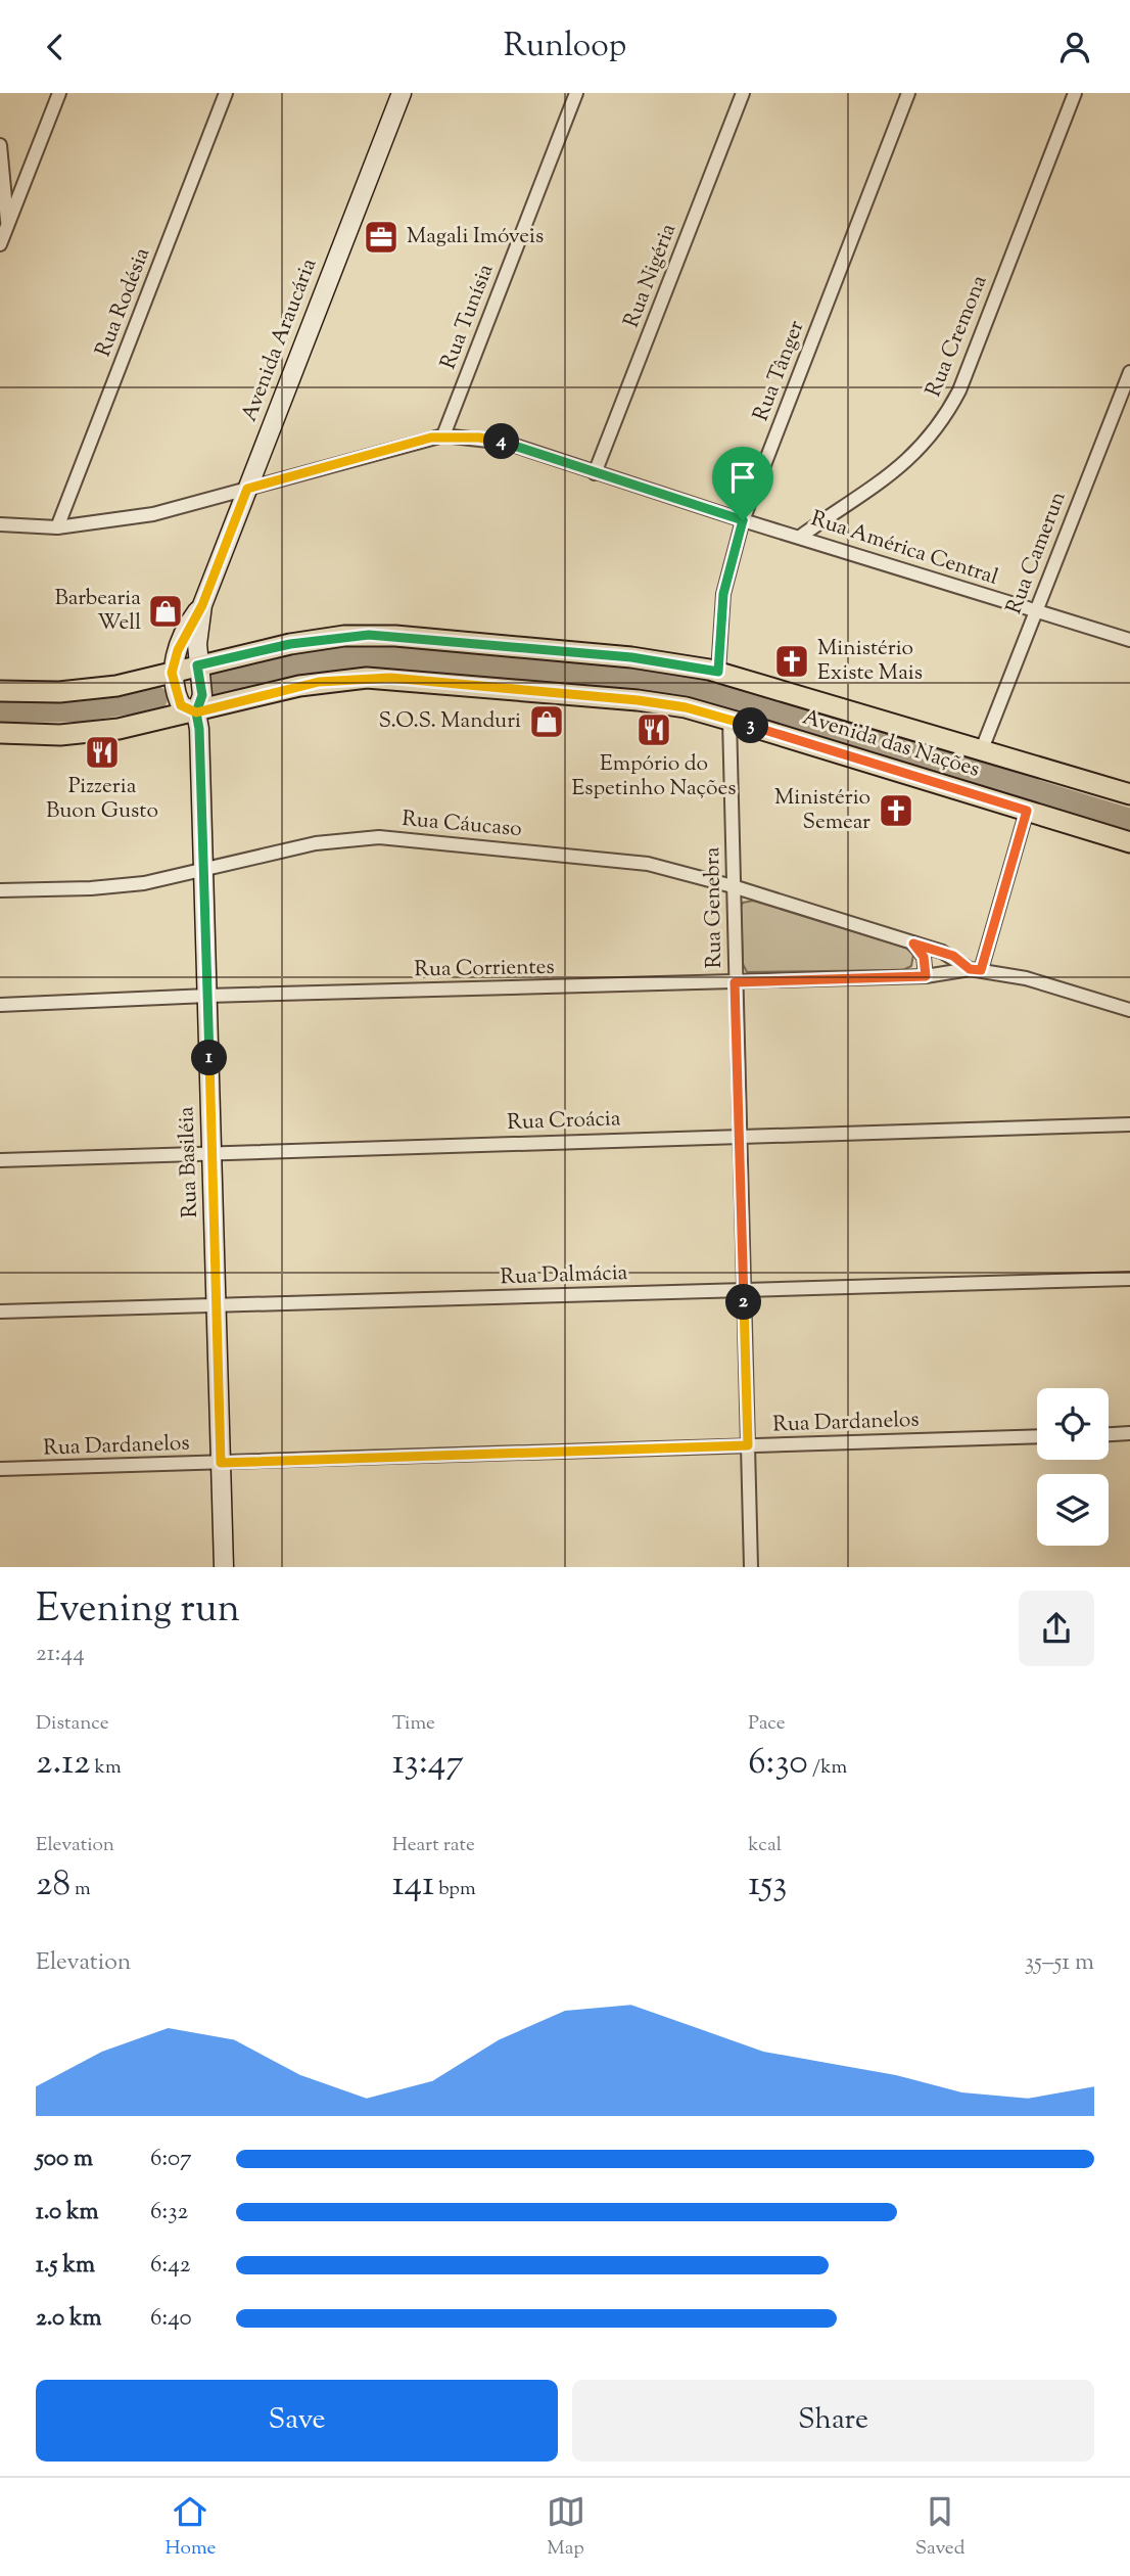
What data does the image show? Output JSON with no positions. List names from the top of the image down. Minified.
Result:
{"streets":{"main road":["Avenida das Nações"],"street":["Rua Nigéria","Rua Rodésia","Rua Tunísia","Rua Cremona","Avenida Araucária","Rua Tânger","Rua América Central","Rua Camerun","Rua Cáucaso","Rua Genebra","Rua Corrientes","Rua Croácia","Rua Basiléia","Rua Dalmácia","Rua Dardanelos"]},"crossings":[["Rua Nigéria","Rua América Central"],["Rua Rodésia","Rua América Central"],["Rua Tunísia","Rua América Central"],["Rua Cremona","Rua América Central"],["Avenida Araucária","Rua América Central"],["Avenida Araucária","Avenida das Nações"],["Avenida Araucária","Rua Basiléia"],["Rua Tânger","Rua América Central"],["Rua Tânger","Avenida das Nações"],["Rua América Central","Rua Camerun"],["Rua Camerun","Avenida das Nações"],["Avenida das Nações","Rua Genebra"],["Avenida das Nações","Rua Basiléia"],["Rua Cáucaso","Rua Genebra"],["Rua Cáucaso","Rua Corrientes"],["Rua Cáucaso","Rua Basiléia"],["Rua Genebra","Rua Corrientes"],["Rua Genebra","Rua Croácia"],["Rua Genebra","Rua Dalmácia"],["Rua Genebra","Rua Dardanelos"],["Rua Corrientes","Rua Basiléia"],["Rua Croácia","Rua Basiléia"],["Rua Basiléia","Rua Dalmácia"],["Rua Basiléia","Rua Dardanelos"]],"places":{"office":["Magali Imóveis"],"shop":["Barbearia Well","S.O.S. Manduri"],"church":["Ministério Existe Mais","Ministério Semear"],"restaurant":["Empório do Espetinho Nações","Pizzeria Buon Gusto"]},"page":{"header":"Runloop","pins":["4","3","1","2"],"heading":["Evening run","21:44"],"stats":[["Distance","2.12 km"],["Time","13:47"],["Pace","6:30 /km"],["Elevation","28 m"],["Heart rate","141 bpm"],["kcal","153"]],"chart":["Elevation","35–51 m"],"list":[{"name":"500 m","note":"6:07"},{"name":"1.0 km","note":"6:32"},{"name":"1.5 km","note":"6:42"},{"name":"2.0 km","note":"6:40"}],"buttons":["Save","Share"],"tabs":["Home","Map","Saved"]}}
